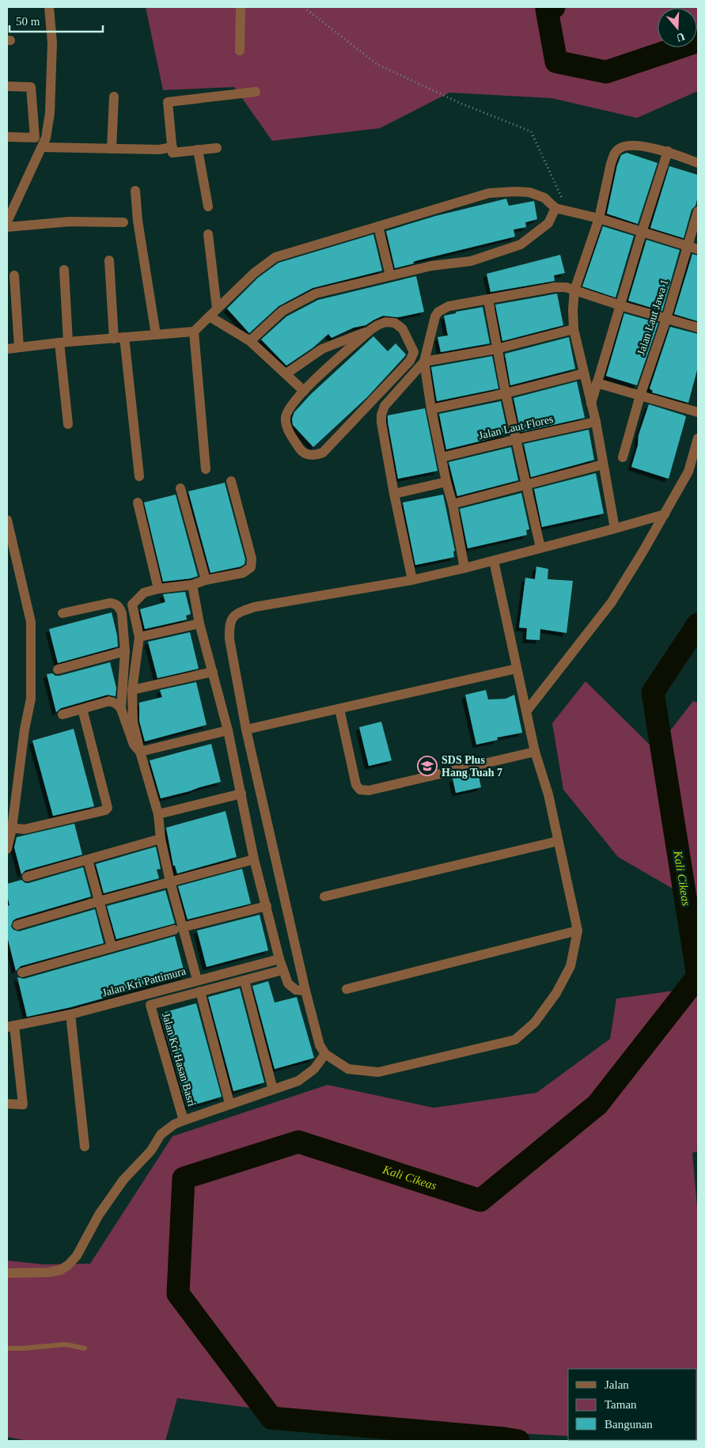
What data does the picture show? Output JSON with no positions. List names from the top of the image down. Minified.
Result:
{"streets":{"street":["Jalan Laut Jawa 1","Jalan Laut Flores","Jalan Kri Pattimura","Jalan Kri Hasan Basri"]},"water":["Kali Cikeas"],"places":{"school or university":["SDS Plus Hang Tuah 7"]},"legend":["Jalan","Taman","Bangunan"],"scale_bar":"50 m","north":"bottom"}
